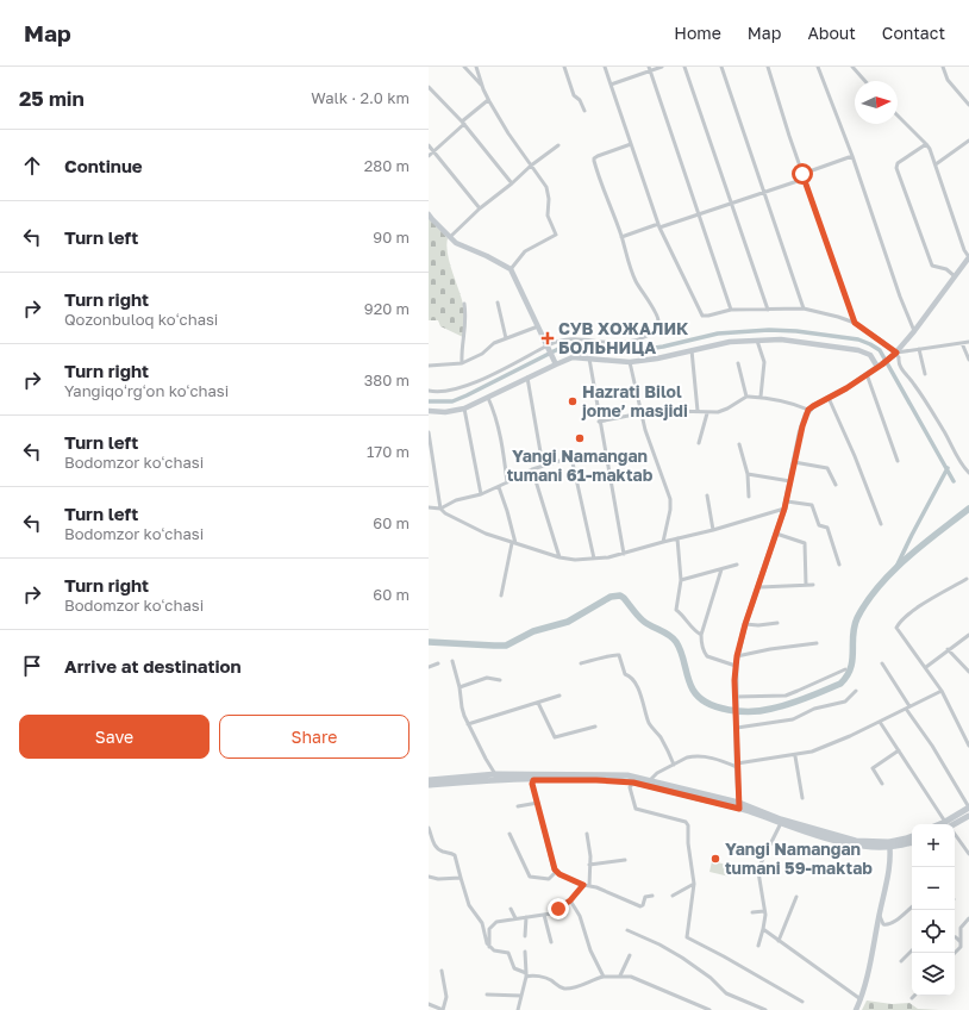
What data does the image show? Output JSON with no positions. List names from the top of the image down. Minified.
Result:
{"places":{"health":["СУВ ХОЖАЛИК БОЛЬНИЦА"],"other":["Hazrati Bilol jome’ masjidi","Yangi Namangan tumani 61-maktab","Yangi Namangan tumani 59-maktab"]},"north":"right","page":{"header":"Map","nav":["Home","Map","About","Contact"],"heading":["25 min","Walk · 2.0 km"],"list":[["Continue","280 m"],["Turn left","90 m"],["Turn right","Qozonbuloq koʻchasi","920 m"],["Turn right","Yangiqoʻrgʻon koʻchasi","380 m"],["Turn left","Bodomzor koʻchasi","170 m"],["Turn left","Bodomzor koʻchasi","60 m"],["Turn right","Bodomzor koʻchasi","60 m"],"Arrive at destination"],"buttons":["Save","Share"],"map_buttons":["+","−"]}}
